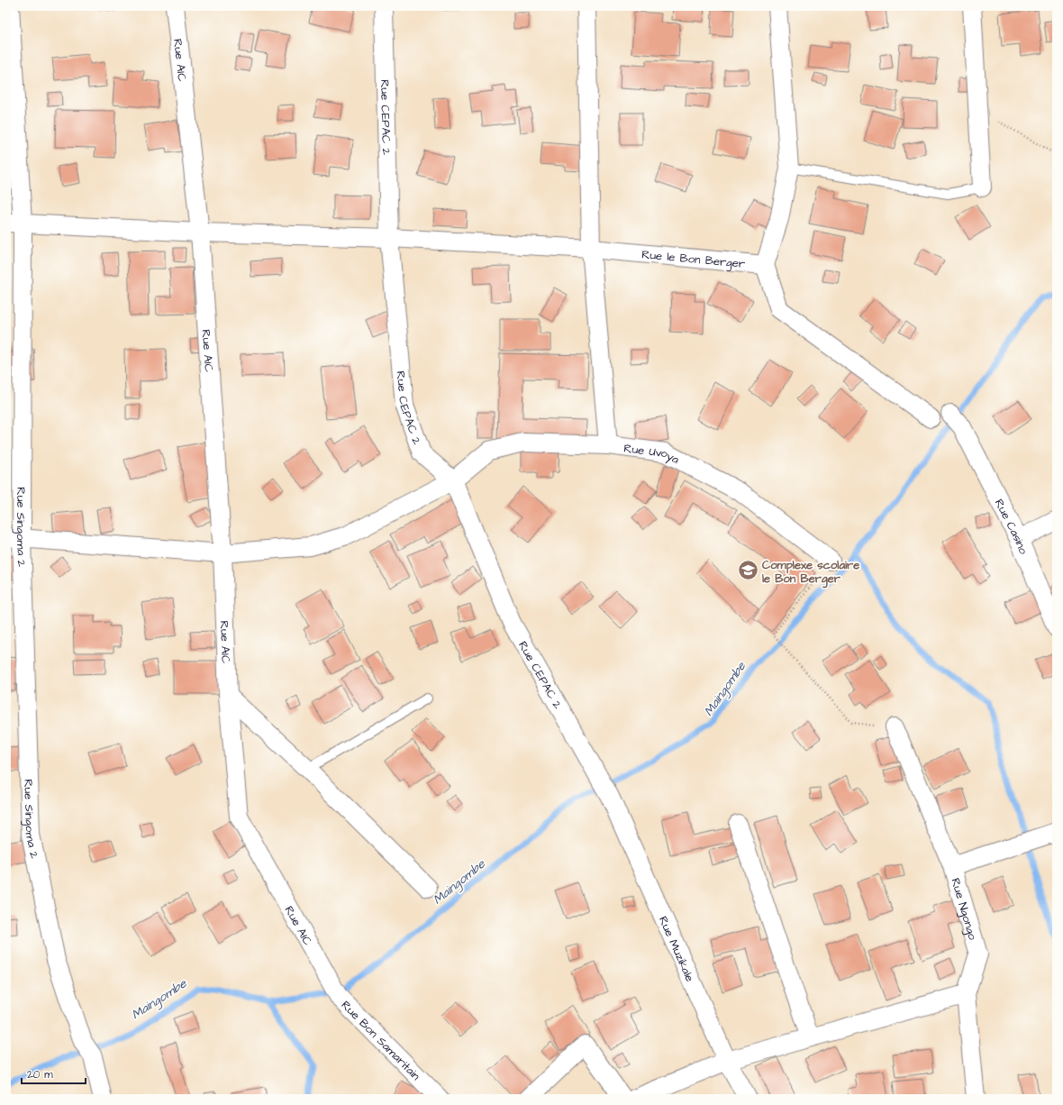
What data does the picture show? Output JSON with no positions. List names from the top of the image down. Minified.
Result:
{"streets":{"street":["Rue AIC","Rue CEPAC 2","Rue le Bon Berger","Rue Uvoya","Rue Casino","Rue Singoma 2","Rue Ngongo","Rue Muzikale","Rue Bon Samaritain"]},"crossings":[["Rue AIC","Rue le Bon Berger"],["Rue AIC","Rue Uvoya"],["Rue AIC","Rue Bon Samaritain"],["Rue CEPAC 2","Rue le Bon Berger"],["Rue CEPAC 2","Rue Uvoya"],["Rue CEPAC 2","Rue Muzikale"],["Rue le Bon Berger","Rue Singoma 2"],["Rue Uvoya","Rue Singoma 2"]],"water":["Maingombe"],"places":{"school or university":["Complexe scolaire le Bon Berger"]},"scale_bar":"20 m"}
